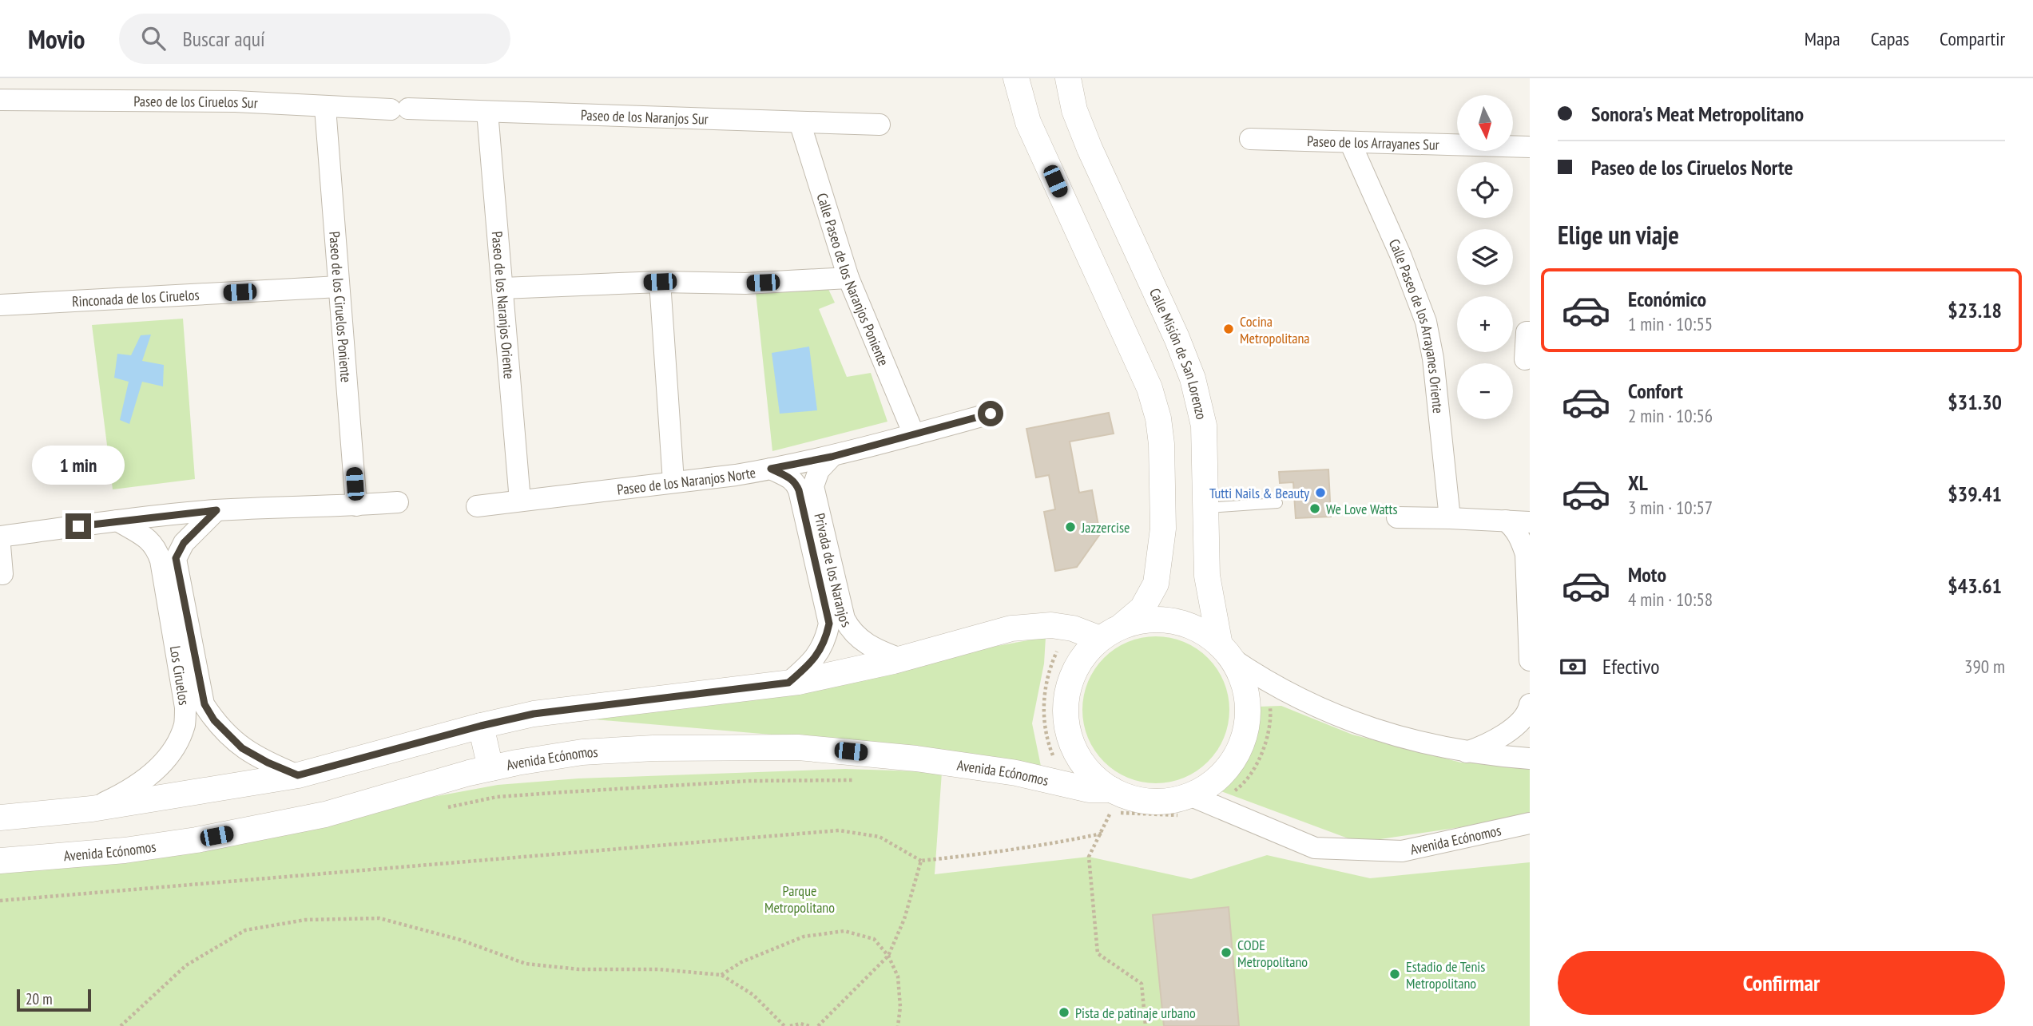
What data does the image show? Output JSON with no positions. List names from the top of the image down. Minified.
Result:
{"streets":{"street":["Paseo de los Ciruelos Sur","Paseo de los Naranjos Sur","Paseo de los Arrayanes Sur","Calle Paseo de los Naranjos Poniente","Rinconada de los Ciruelos","Paseo de los Naranjos Oriente","Paseo de los Ciruelos Poniente","Calle Paseo de los Arrayanes Oriente","Calle Misión de San Lorenzo","Paseo de los Naranjos Norte","Privada de los Naranjos","Los Ciruelos","Avenida Ecónomos"]},"crossings":[["Paseo de los Ciruelos Sur","Paseo de los Naranjos Sur"],["Paseo de los Ciruelos Sur","Paseo de los Ciruelos Poniente"],["Paseo de los Naranjos Sur","Calle Paseo de los Naranjos Poniente"],["Paseo de los Naranjos Sur","Paseo de los Naranjos Oriente"],["Paseo de los Arrayanes Sur","Calle Paseo de los Arrayanes Oriente"],["Calle Paseo de los Naranjos Poniente","Paseo de los Naranjos Norte"],["Rinconada de los Ciruelos","Paseo de los Ciruelos Poniente"],["Paseo de los Naranjos Oriente","Paseo de los Naranjos Norte"],["Calle Misión de San Lorenzo","Avenida Ecónomos"],["Paseo de los Naranjos Norte","Privada de los Naranjos"]],"parks":["Parque Metropolitano"],"places":["Cocina Metropolitana","Tutti Nails & Beauty","We Love Watts","Jazzercise","CODE Metropolitano","Estadio de Tenis Metropolitano","Pista de patinaje urbano"],"scale_bar":"20 m","north":"bottom","page":{"header":"Movio","search":"Buscar aquí","nav":["Mapa","Capas","Compartir"],"banner":["Sonora's Meat Metropolitano","Paseo de los Ciruelos Norte"],"map_buttons":["+","−"],"heading":"Elige un viaje","list":[{"name":"Económico","note":"1 min · 10:55","value":"$23.18"},{"name":"Confort","note":"2 min · 10:56","value":"$31.30"},{"name":"XL","note":"3 min · 10:57","value":"$39.41"},{"name":"Moto","note":"4 min · 10:58","value":"$43.61"}],"bubble":"1 min","pay":["Efectivo","390 m"],"buttons":"Confirmar","scale":"20 m"}}
